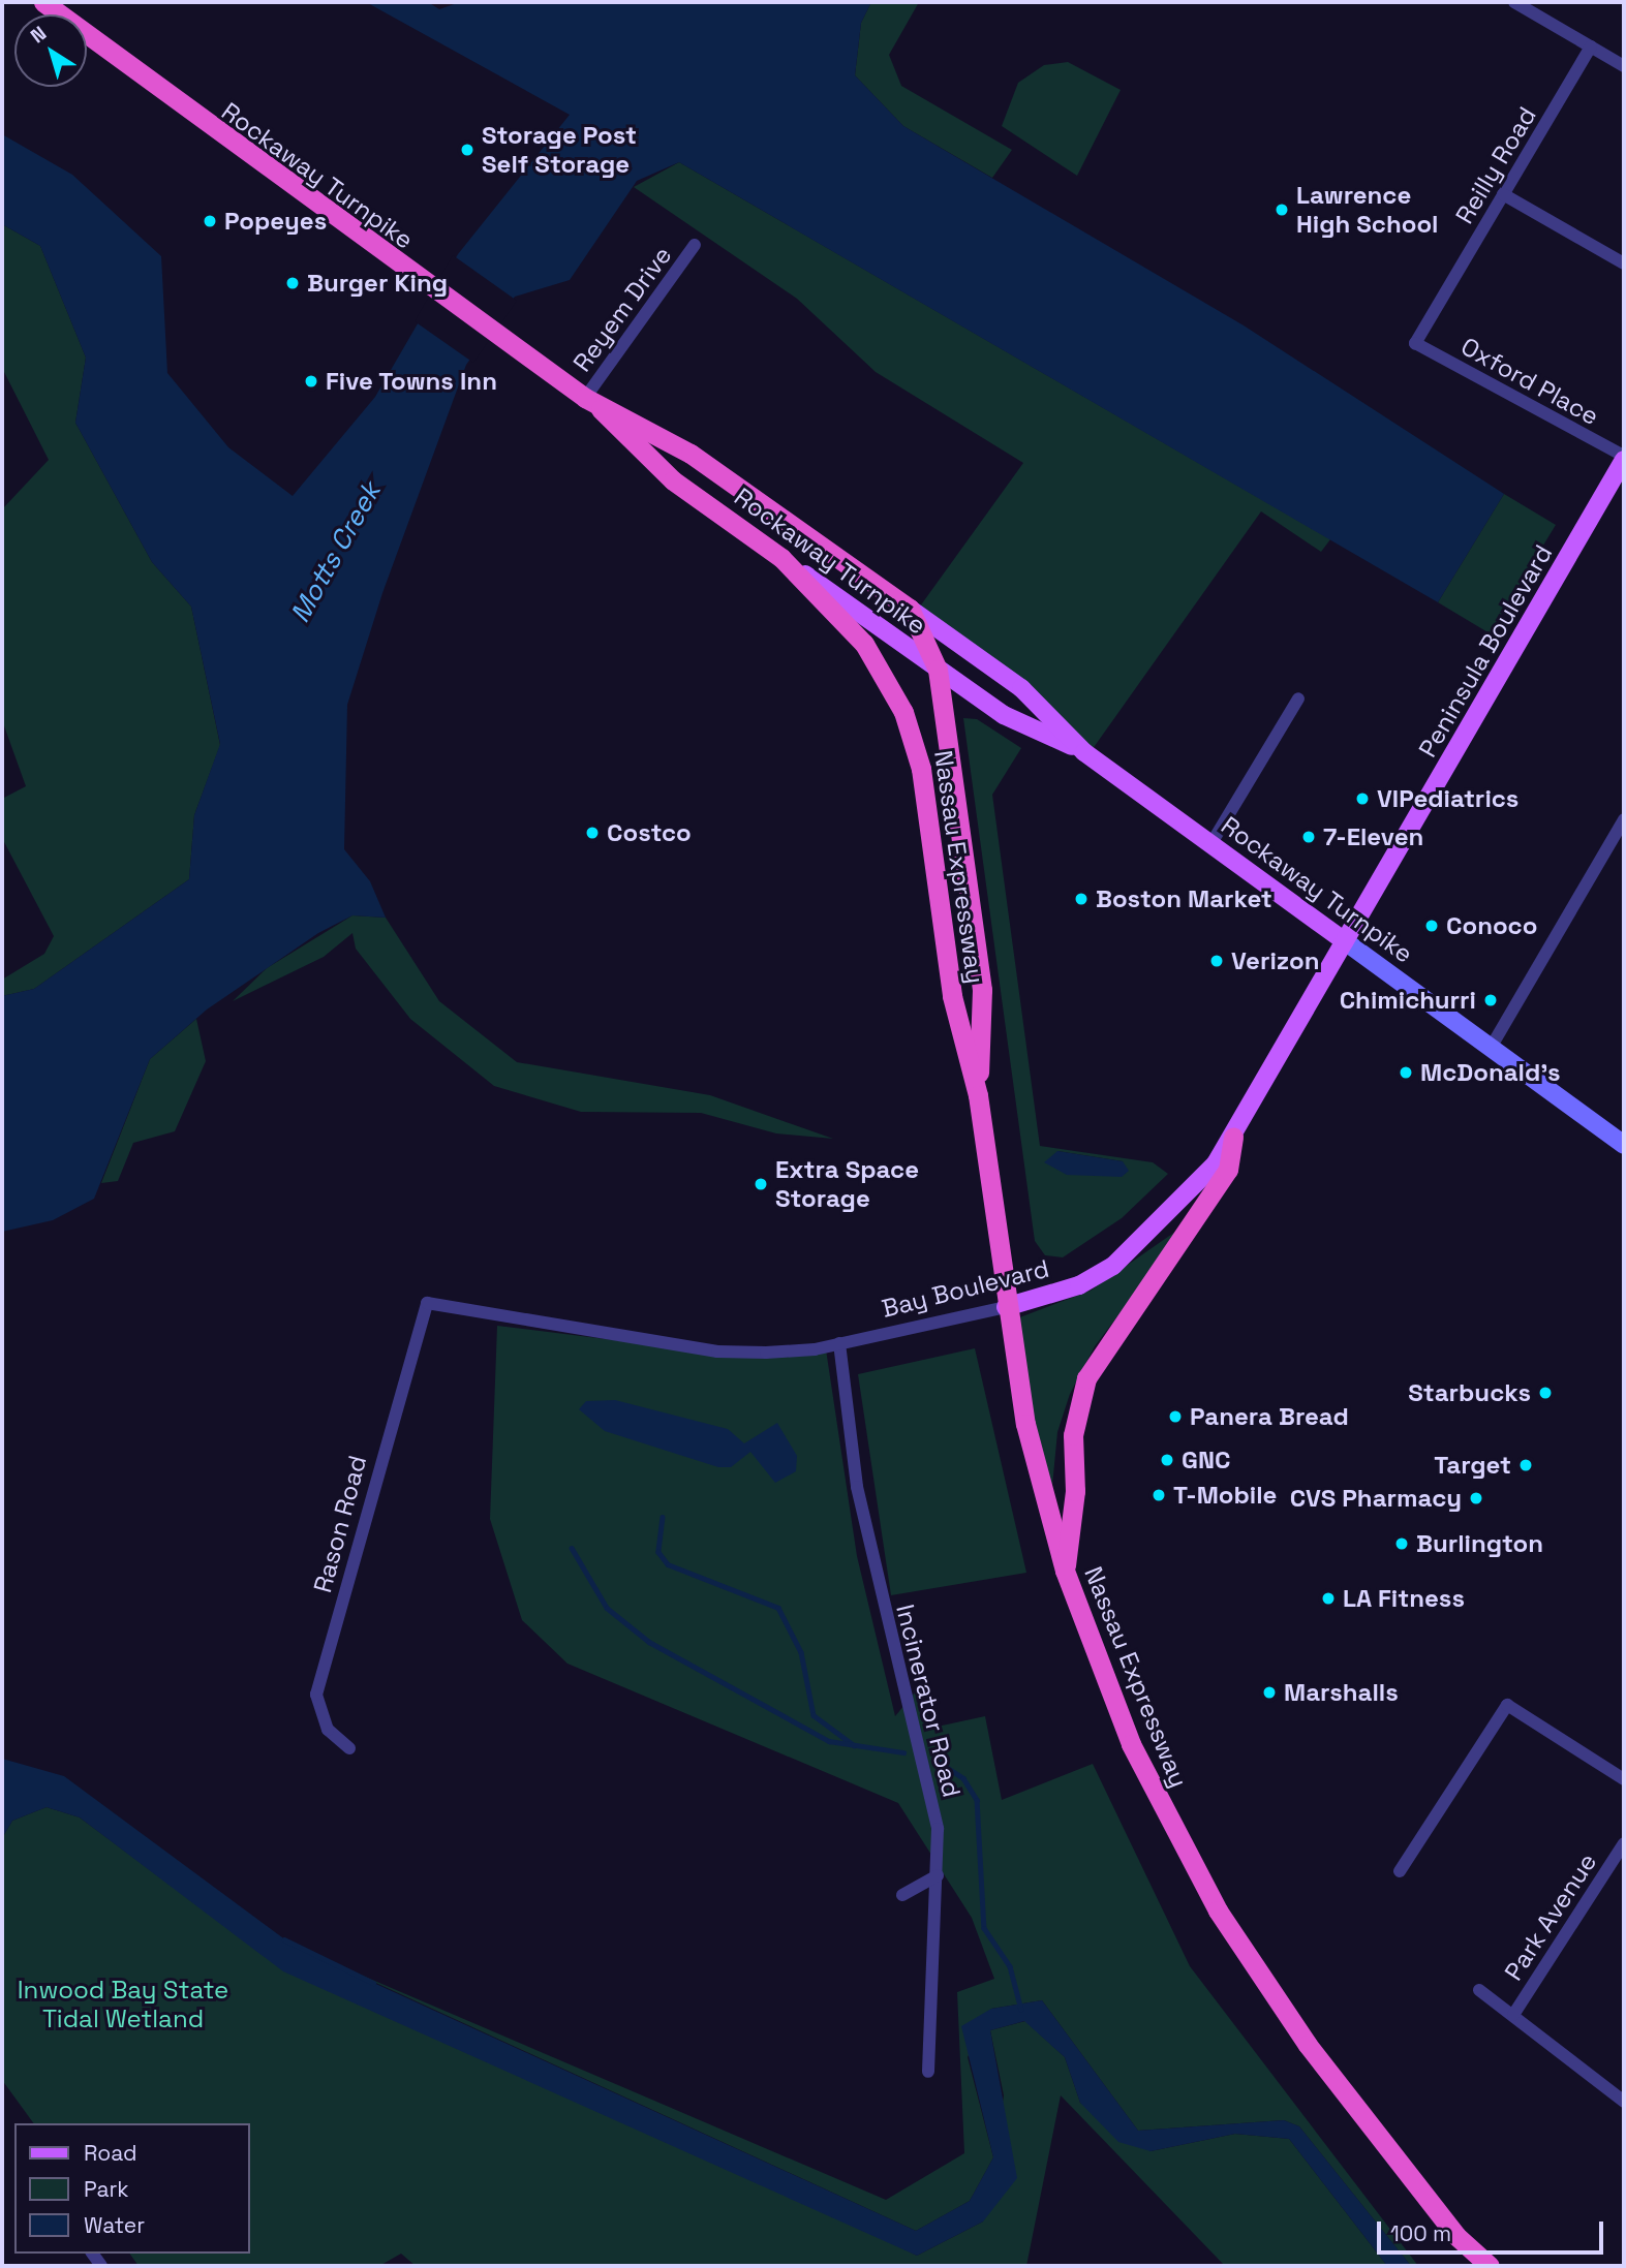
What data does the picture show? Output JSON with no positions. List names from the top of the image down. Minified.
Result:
{"streets":{"highway":["Rockaway Turnpike","Nassau Expressway"],"main road":["Peninsula Boulevard","Bay Boulevard"],"street":["Reilly Road","Reyem Drive","Oxford Place","Rason Road","Incinerator Road","Park Avenue"]},"crossings":[["Reilly Road","Oxford Place"],["Rockaway Turnpike","Reyem Drive"],["Rockaway Turnpike","Peninsula Boulevard"],["Rockaway Turnpike","Nassau Expressway"],["Rockaway Turnpike","Bay Boulevard"],["Oxford Place","Peninsula Boulevard"],["Peninsula Boulevard","Bay Boulevard"],["Nassau Expressway","Bay Boulevard"],["Bay Boulevard","Rason Road"],["Bay Boulevard","Incinerator Road"]],"water":["Motts Creek"],"parks":["Inwood Bay State Tidal Wetland"],"places":["Storage Post Self Storage","Lawrence High School","Popeyes","Burger King","Five Towns Inn","VIPediatrics","Costco","7-Eleven","Boston Market","Conoco","Verizon","Chimichurri","McDonald's","Extra Space Storage","Starbucks","Panera Bread","GNC","Target","T-Mobile","CVS Pharmacy","Burlington","LA Fitness","Marshalls"],"legend":["Road","Park","Water"],"scale_bar":"100 m","north":"top left"}
